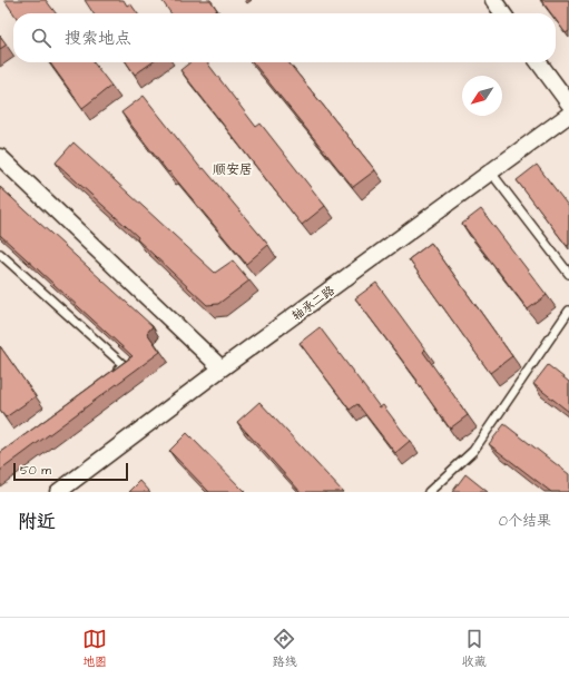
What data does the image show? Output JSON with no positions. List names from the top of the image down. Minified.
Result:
{"streets":{"street":["轴承二路"]},"districts":["顺安居"],"scale_bar":"50 m","north":"bottom left","page":{"search":"搜索地点","scale":"50 m","heading":["附近","0个结果"],"nav":["地图","路线","收藏"]}}
